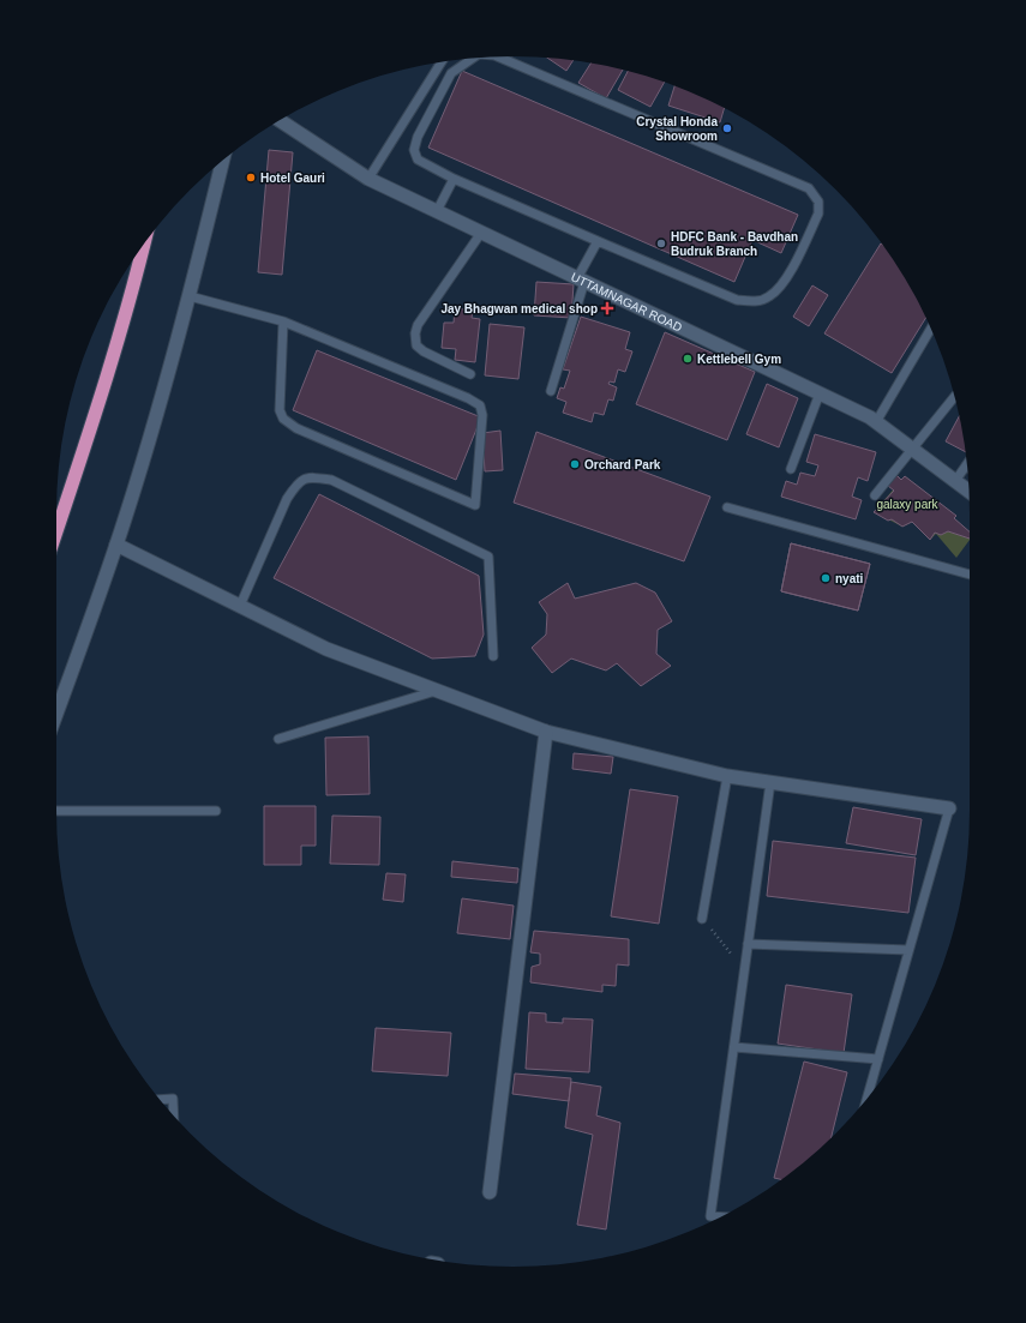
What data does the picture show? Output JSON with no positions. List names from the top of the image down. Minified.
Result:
{"streets":{"street":["UTTAMNAGAR ROAD"]},"parks":["galaxy park"],"places":{"other":["Crystal Honda Showroom","Hotel Gauri","HDFC Bank - Bavdhan Budruk Branch","Kettlebell Gym","Orchard Park","nyati"],"health":["Jay Bhagwan medical shop"]}}
